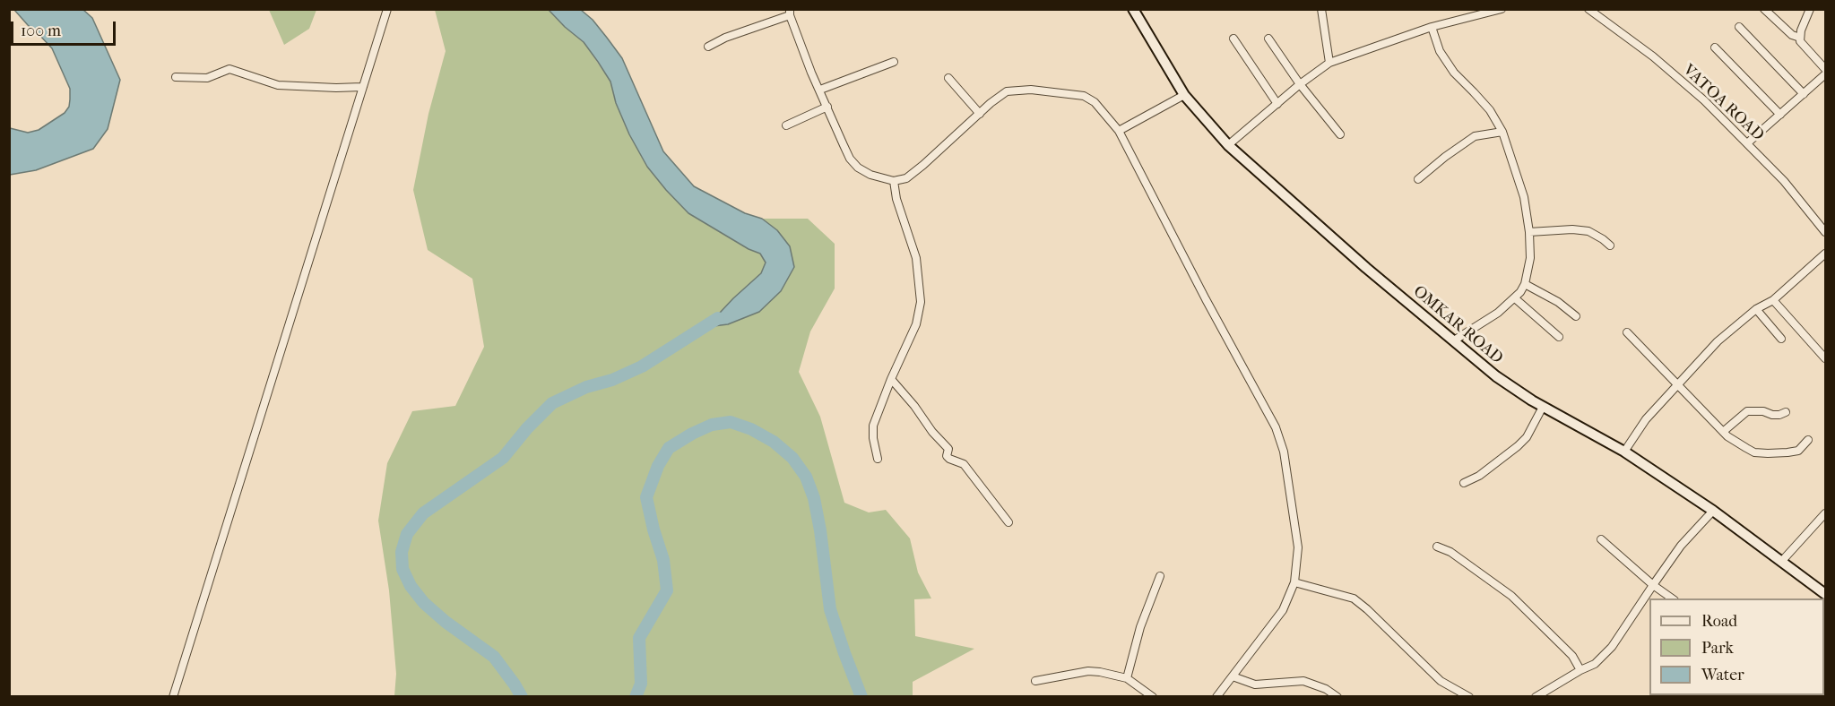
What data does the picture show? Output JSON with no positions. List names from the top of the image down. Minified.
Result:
{"streets":{"street":["VATOA ROAD","OMKAR ROAD"]},"legend":["Road","Park","Water"],"scale_bar":"100 m"}
